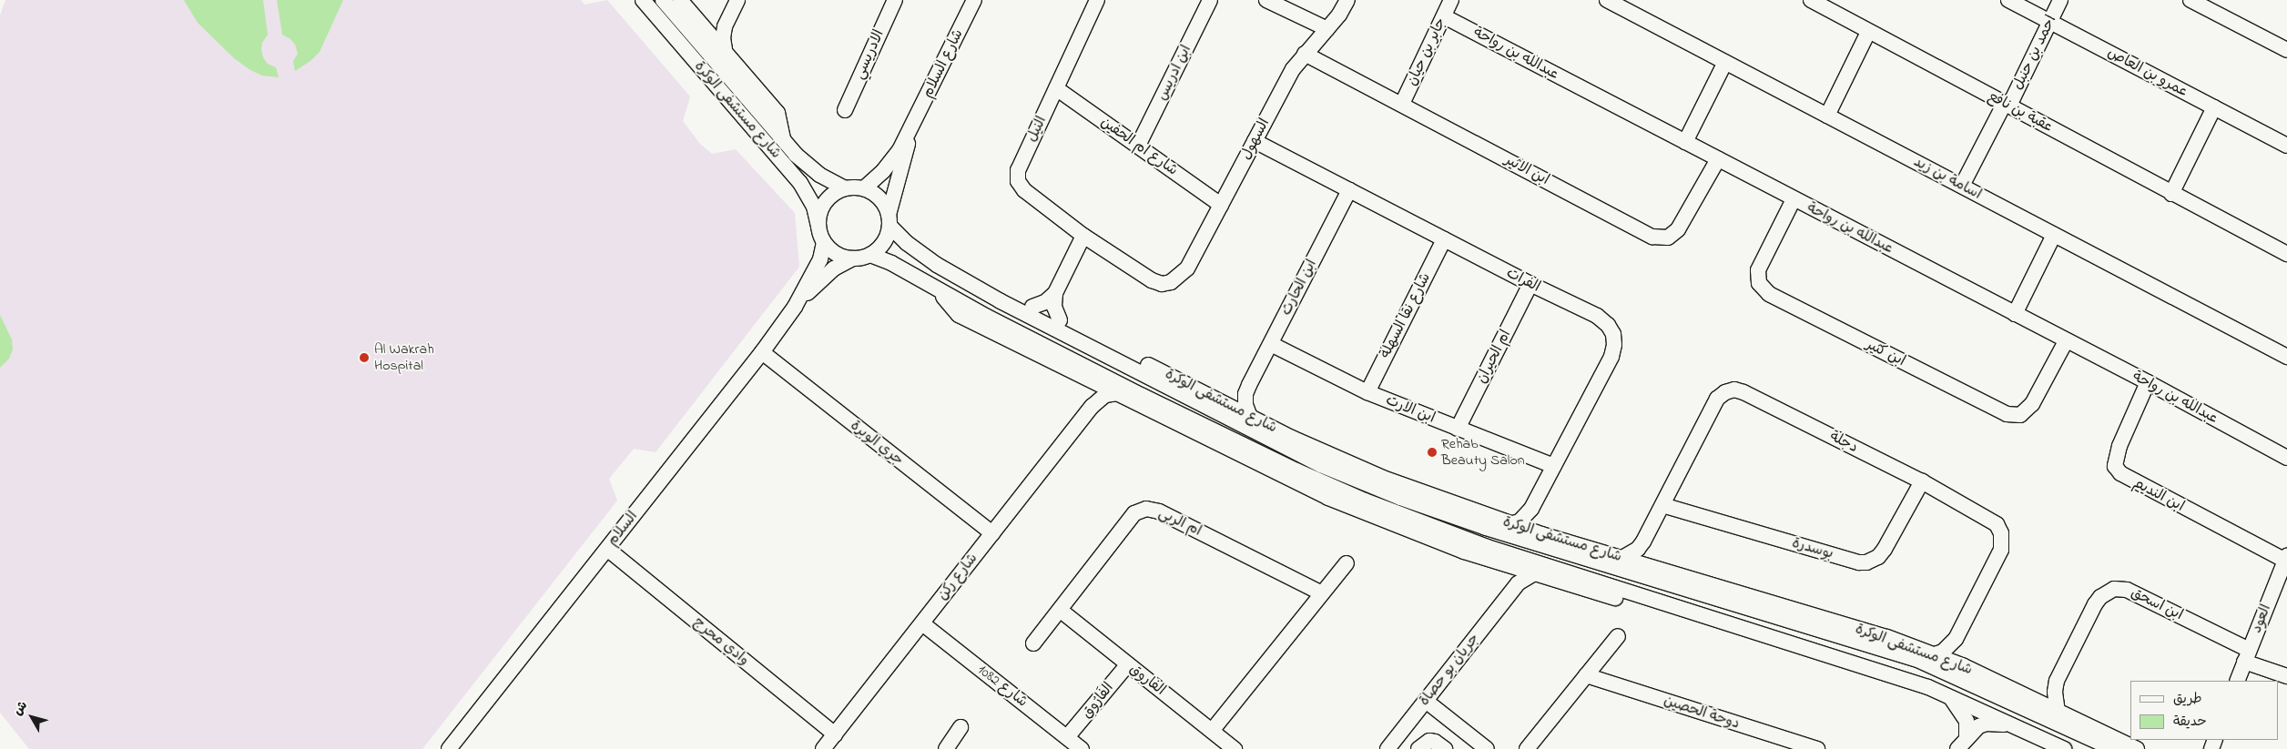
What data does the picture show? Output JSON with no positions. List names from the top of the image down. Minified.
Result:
{"streets":{"street":["جابر بن حيان","احمد بن حنبل","عبدالله بن رواحة","الادريسي","شارع السلام","ابن ادريس","عمرو بن العاص","شارع مستشفى الوكرة","عقبة بن نافع","النيل","السهول","شارع ام الحفين","ابن الاثير","اسامة بن زيد","الفرات","ابن الحارث","شارع نقا السهلة","ابن كثير","ام الحيران","ابن الارت","دجلة","جري الوبرة","ابن النديم","ام الربى","السلام","بوسدرة","شارع ركن","ابن اسحق","العود","وادي محرج","جريان بو حصاة","الفاروق","شارع 1082","الفَارُوق","دوحة الحصين"]},"crossings":[["جابر بن حيان","عبدالله بن رواحة"],["جابر بن حيان","ابن الاثير"],["احمد بن حنبل","عمرو بن العاص"],["احمد بن حنبل","عقبة بن نافع"],["احمد بن حنبل","اسامة بن زيد"],["عبدالله بن رواحة","ابن الاثير"],["عبدالله بن رواحة","ابن كثير"],["عبدالله بن رواحة","ابن النديم"],["شارع السلام","شارع مستشفى الوكرة"],["شارع السلام","السلام"],["ابن ادريس","شارع ام الحفين"],["شارع مستشفى الوكرة","الفرات"],["شارع مستشفى الوكرة","ابن الحارث"],["شارع مستشفى الوكرة","دجلة"],["شارع مستشفى الوكرة","السلام"],["شارع مستشفى الوكرة","شارع ركن"],["شارع مستشفى الوكرة","ابن اسحق"],["شارع مستشفى الوكرة","جريان بو حصاة"],["النيل","السهول"],["النيل","شارع ام الحفين"],["السهول","شارع ام الحفين"],["السهول","ابن الاثير"],["السهول","الفرات"],["الفرات","ابن الحارث"],["الفرات","شارع نقا السهلة"],["الفرات","ام الحيران"],["الفرات","ابن الارت"],["ابن الحارث","ابن الارت"],["شارع نقا السهلة","ابن الارت"],["ام الحيران","ابن الارت"],["دجلة","بوسدرة"],["جري الوبرة","السلام"],["جري الوبرة","شارع ركن"],["ابن النديم","العود"],["ام الربى","الفاروق"],["السلام","وادي محرج"],["شارع ركن","وادي محرج"],["شارع ركن","شارع 1082"],["ابن اسحق","العود"],["الفاروق","الفَارُوق"],["شارع 1082","الفَارُوق"]],"places":["Al Wakrah Hospital","Rehab Beauty Salon"],"legend":["طريق","حديقة"],"north":"top left"}
